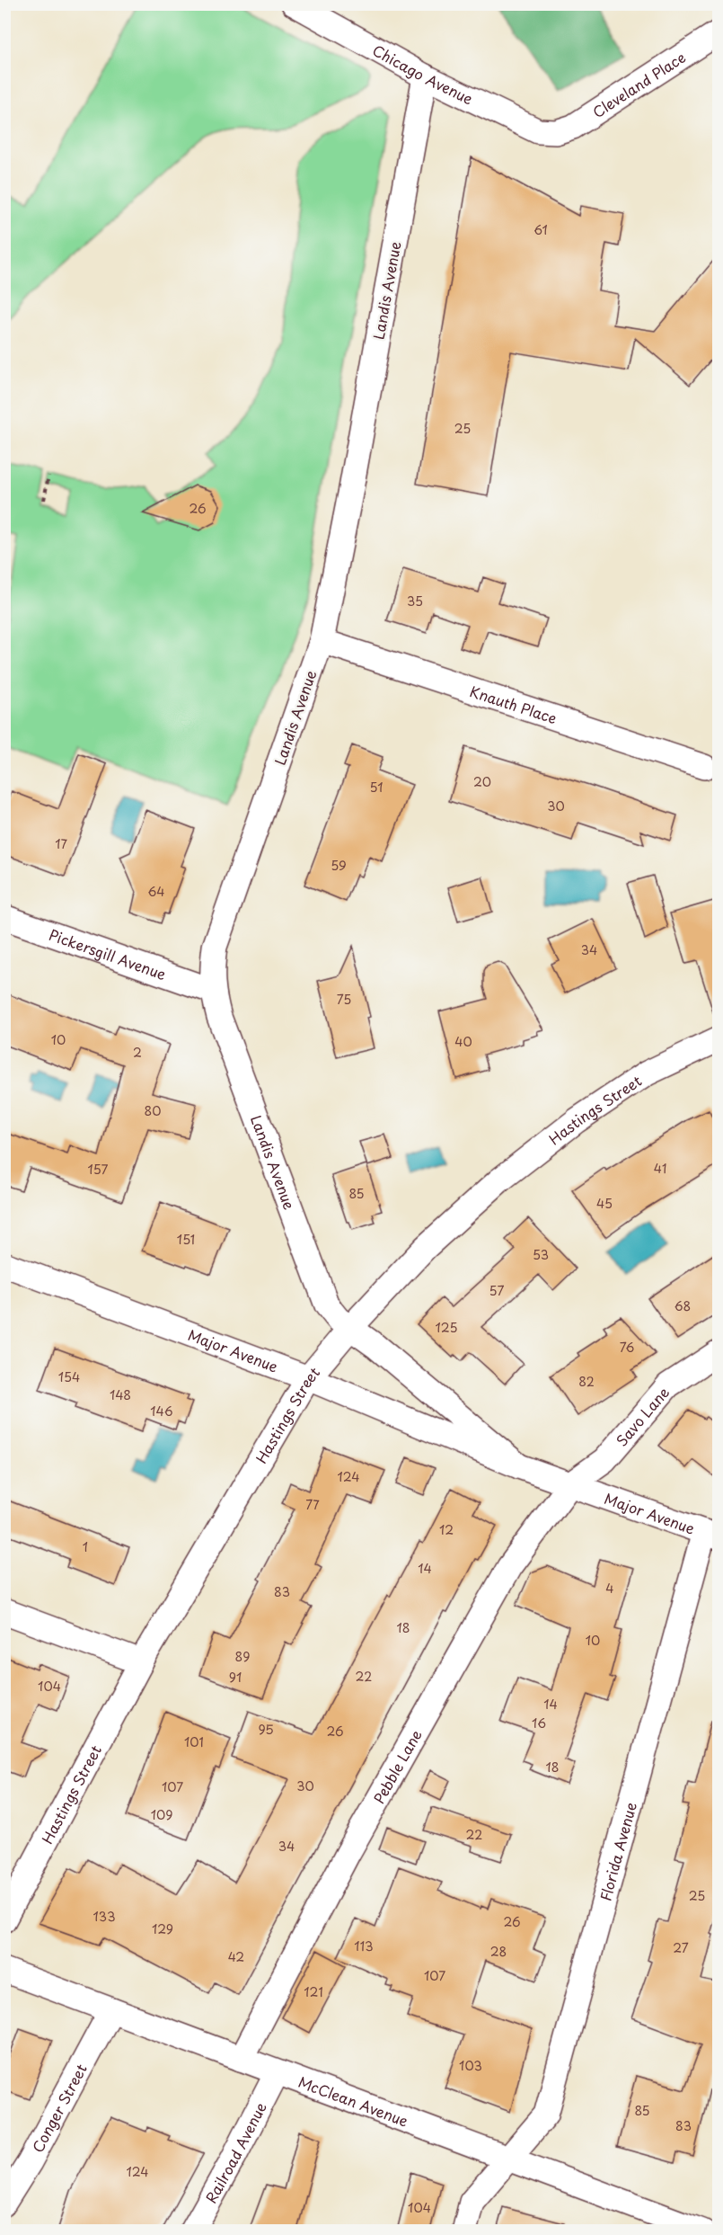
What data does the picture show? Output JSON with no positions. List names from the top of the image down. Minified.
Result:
{"streets":{"street":["Chicago Avenue","Cleveland Place","Landis Avenue","Knauth Place","Pickersgill Avenue","Hastings Street","Major Avenue","Savo Lane","Pebble Lane","Florida Avenue","McClean Avenue","Conger Street","Railroad Avenue"]},"crossings":[["Chicago Avenue","Cleveland Place"],["Chicago Avenue","Landis Avenue"],["Landis Avenue","Knauth Place"],["Landis Avenue","Pickersgill Avenue"],["Landis Avenue","Hastings Street"],["Landis Avenue","Major Avenue"],["Hastings Street","Major Avenue"],["Major Avenue","Savo Lane"],["Major Avenue","Pebble Lane"],["Major Avenue","Florida Avenue"],["Savo Lane","Pebble Lane"],["Pebble Lane","McClean Avenue"],["Florida Avenue","McClean Avenue"],["McClean Avenue","Conger Street"],["McClean Avenue","Railroad Avenue"]],"house_numbers":["61","25","26","35","20","51","30","17","59","64","34","75","10","40","2","80","41","157","85","45","151","53","57","68","125","76","154","82","148","146","124","77","12","1","14","4","83","18","10","89","22","91","104","14","16","95","26","101","18","30","107","109","22","34","25","133","26","129","113","27","28","42","107","121","103","85","83","124","104"]}
